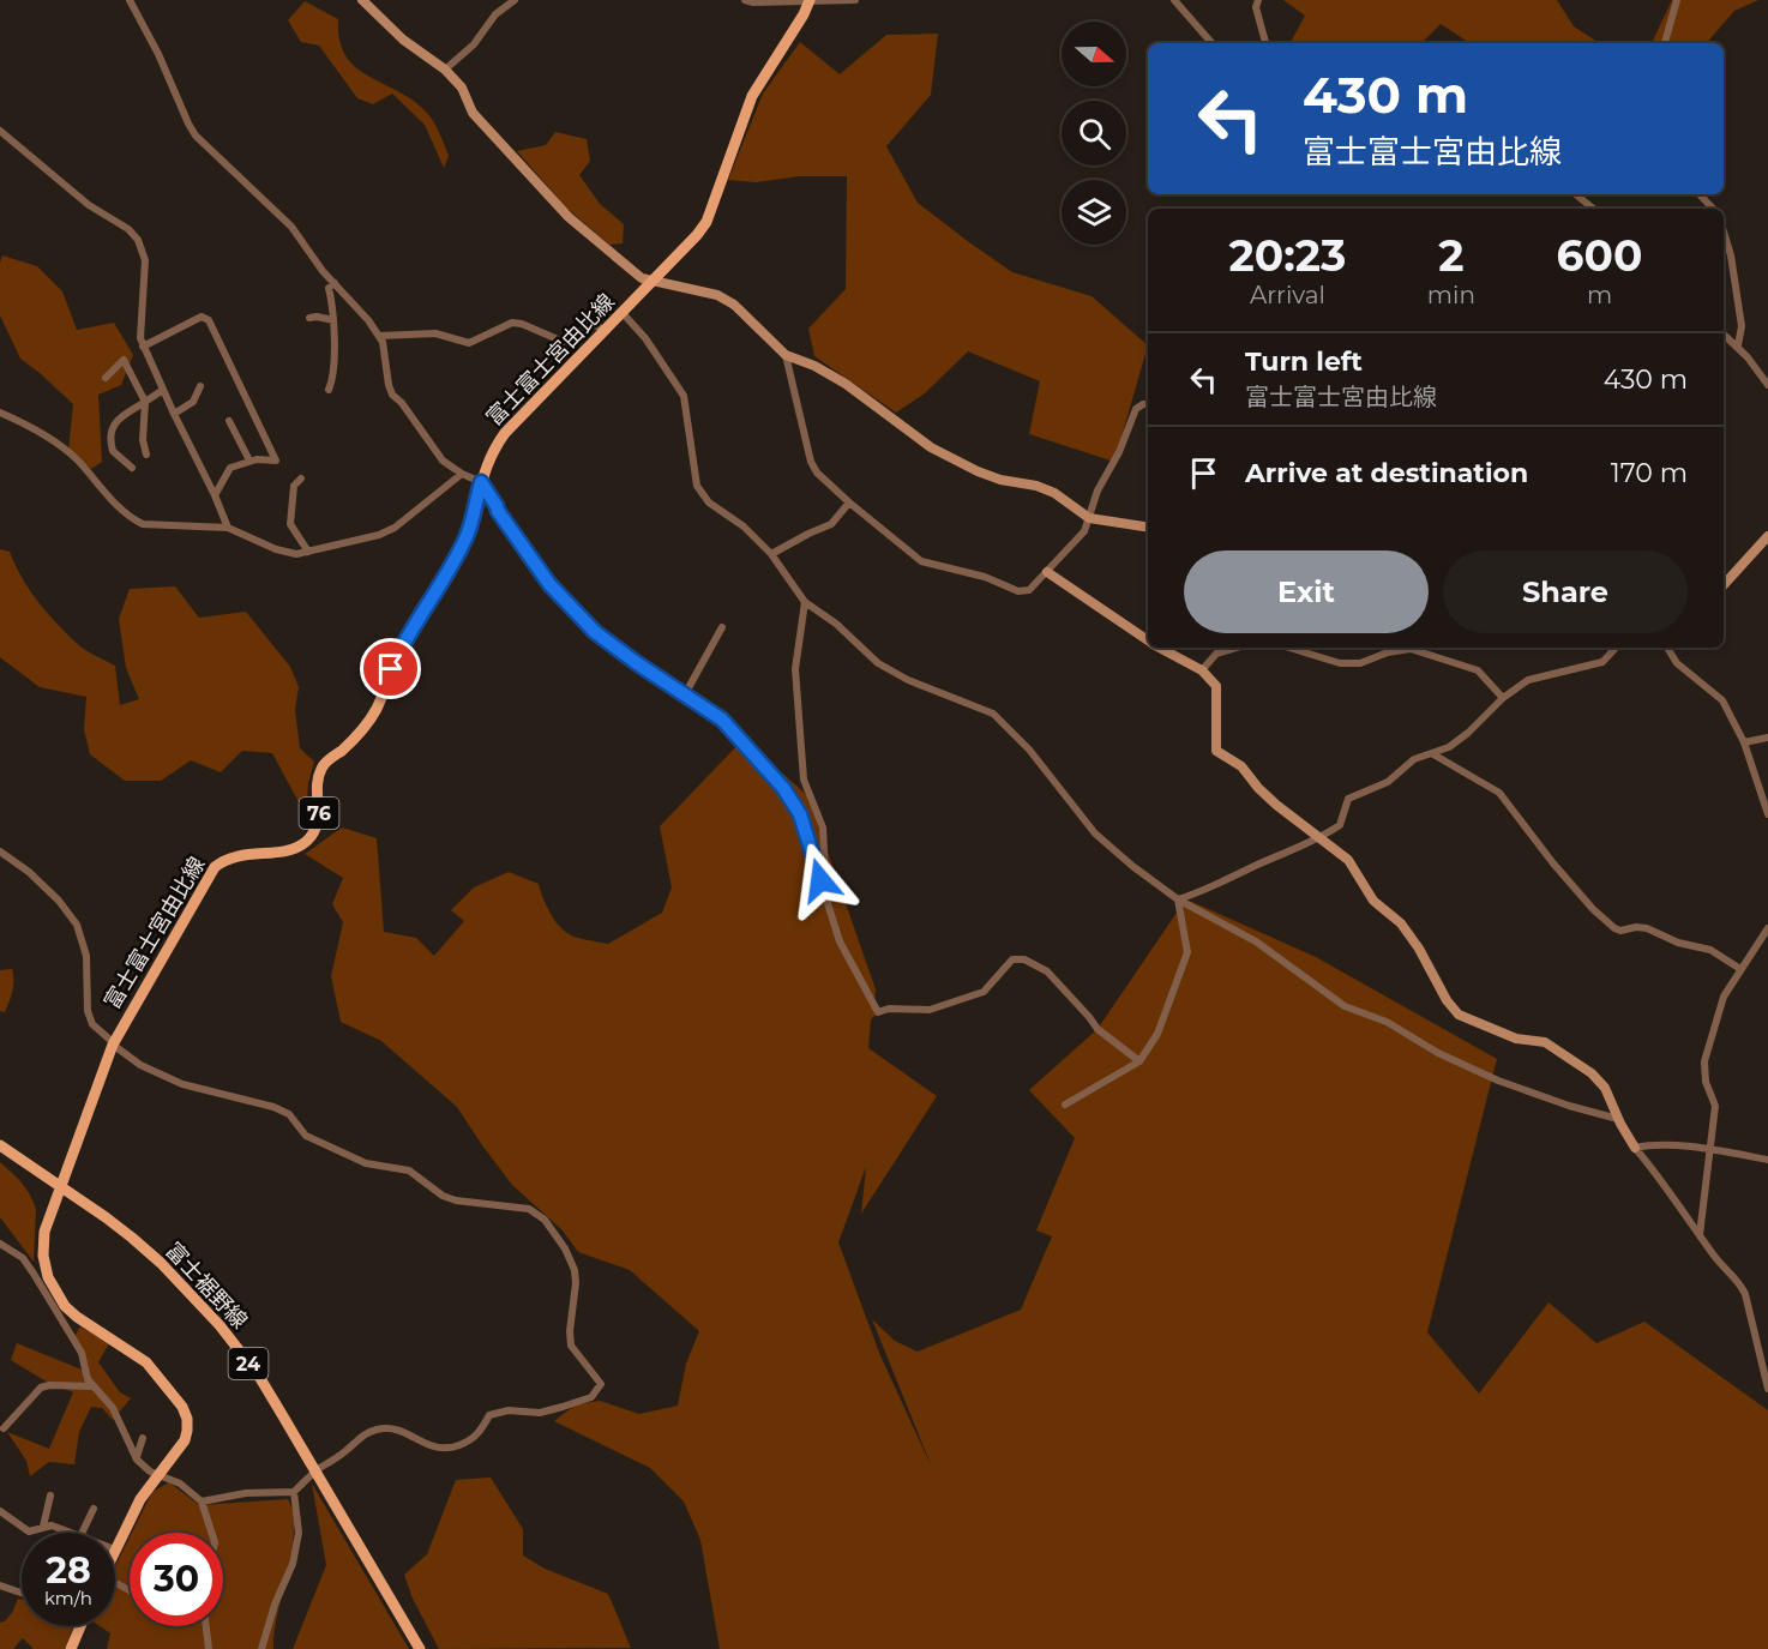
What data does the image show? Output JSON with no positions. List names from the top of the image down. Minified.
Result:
{"streets":{"main road":["富士富士宮由比線","76","富士裾野線","24"]},"crossings":[["富士富士宮由比線","富士裾野線"]],"north":"right","page":{"turn":["430 m","富士富士宮由比線"],"eta":["20:23","Arrival","2","min","600","m"],"list":[{"name":"Turn left","note":"富士富士宮由比線","value":"430 m"},{"name":"Arrive at destination","value":"170 m"}],"buttons":["Exit","Share"],"speed":"28 km/h","limit":"30"}}
